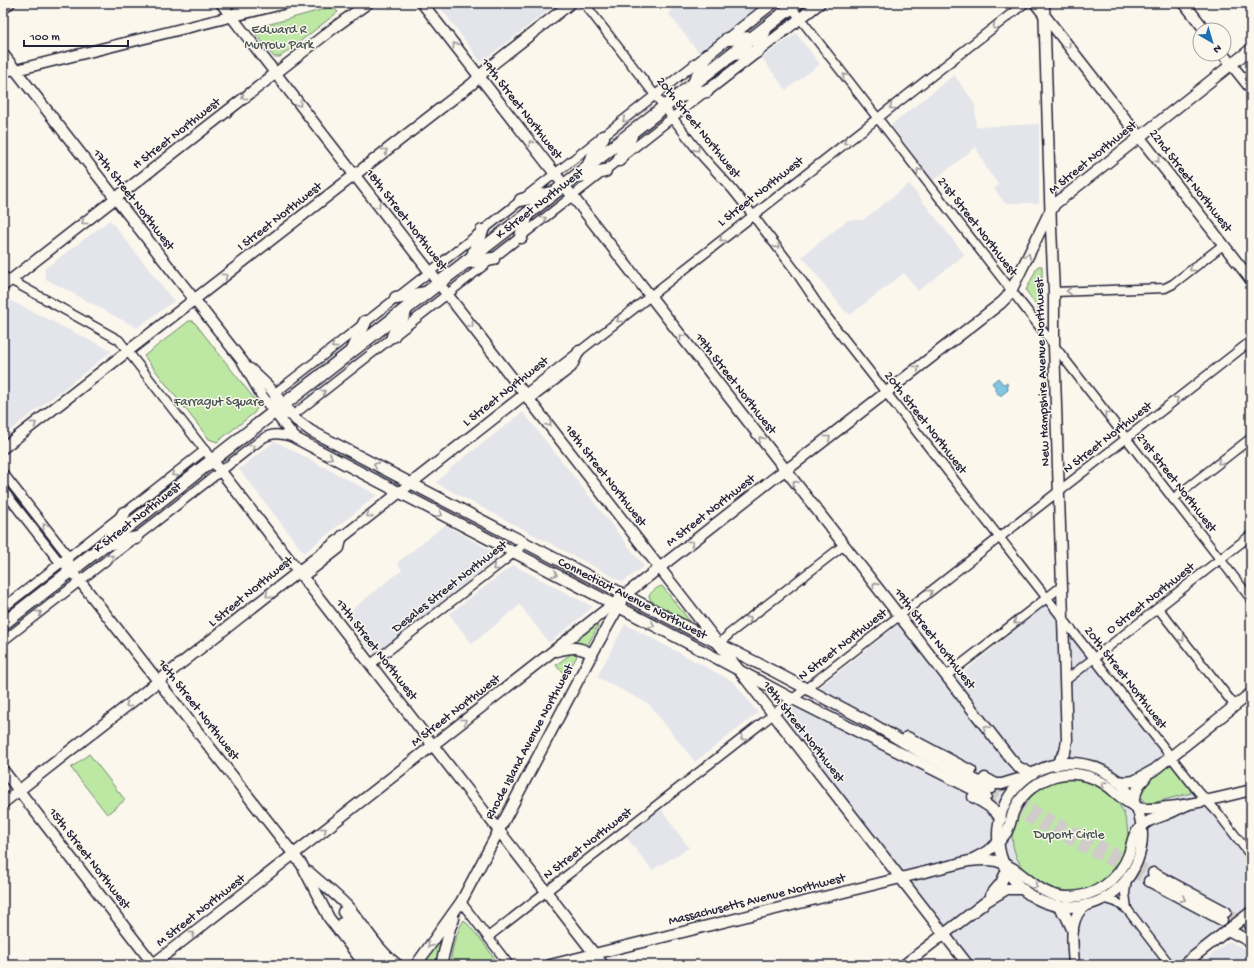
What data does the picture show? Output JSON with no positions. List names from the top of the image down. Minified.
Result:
{"streets":{"highway":["K Street Northwest"],"main road":["19th Street Northwest","H Street Northwest","M Street Northwest","22nd Street Northwest","L Street Northwest","17th Street Northwest","I Street Northwest","18th Street Northwest","New Hampshire Avenue Northwest","Connecticut Avenue Northwest","16th Street Northwest","Rhode Island Avenue Northwest","15th Street Northwest","Massachusetts Avenue Northwest"],"street":["20th Street Northwest","21st Street Northwest","N Street Northwest","Desales Street Northwest","O Street Northwest"]},"crossings":[["19th Street Northwest","M Street Northwest"],["19th Street Northwest","L Street Northwest"],["19th Street Northwest","K Street Northwest"],["19th Street Northwest","I Street Northwest"],["19th Street Northwest","N Street Northwest"],["20th Street Northwest","M Street Northwest"],["20th Street Northwest","L Street Northwest"],["20th Street Northwest","K Street Northwest"],["20th Street Northwest","New Hampshire Avenue Northwest"],["20th Street Northwest","N Street Northwest"],["20th Street Northwest","O Street Northwest"],["H Street Northwest","17th Street Northwest"],["H Street Northwest","18th Street Northwest"],["M Street Northwest","22nd Street Northwest"],["M Street Northwest","17th Street Northwest"],["M Street Northwest","18th Street Northwest"],["M Street Northwest","21st Street Northwest"],["M Street Northwest","New Hampshire Avenue Northwest"],["M Street Northwest","Connecticut Avenue Northwest"],["M Street Northwest","16th Street Northwest"],["M Street Northwest","Rhode Island Avenue Northwest"],["M Street Northwest","15th Street Northwest"],["22nd Street Northwest","New Hampshire Avenue Northwest"],["L Street Northwest","17th Street Northwest"],["L Street Northwest","18th Street Northwest"],["L Street Northwest","21st Street Northwest"],["L Street Northwest","Connecticut Avenue Northwest"],["L Street Northwest","16th Street Northwest"],["L Street Northwest","15th Street Northwest"],["17th Street Northwest","K Street Northwest"],["17th Street Northwest","I Street Northwest"],["17th Street Northwest","N Street Northwest"],["17th Street Northwest","Desales Street Northwest"],["17th Street Northwest","Connecticut Avenue Northwest"],["17th Street Northwest","Rhode Island Avenue Northwest"],["17th Street Northwest","Massachusetts Avenue Northwest"],["K Street Northwest","18th Street Northwest"],["K Street Northwest","21st Street Northwest"],["K Street Northwest","Connecticut Avenue Northwest"],["K Street Northwest","16th Street Northwest"],["I Street Northwest","18th Street Northwest"],["18th Street Northwest","N Street Northwest"],["18th Street Northwest","Connecticut Avenue Northwest"],["18th Street Northwest","Massachusetts Avenue Northwest"],["21st Street Northwest","New Hampshire Avenue Northwest"],["21st Street Northwest","N Street Northwest"],["21st Street Northwest","O Street Northwest"],["New Hampshire Avenue Northwest","N Street Northwest"],["New Hampshire Avenue Northwest","O Street Northwest"],["N Street Northwest","Connecticut Avenue Northwest"],["Desales Street Northwest","Connecticut Avenue Northwest"],["Connecticut Avenue Northwest","Rhode Island Avenue Northwest"]],"one_way":["19th Street Northwest","H Street Northwest","M Street Northwest","22nd Street Northwest","L Street Northwest","I Street Northwest","18th Street Northwest","21st Street Northwest","Desales Street Northwest"],"parks":["Edward R Murrow Park","Farragut Square","Dupont Circle"],"scale_bar":"100 m","north":"bottom right"}
